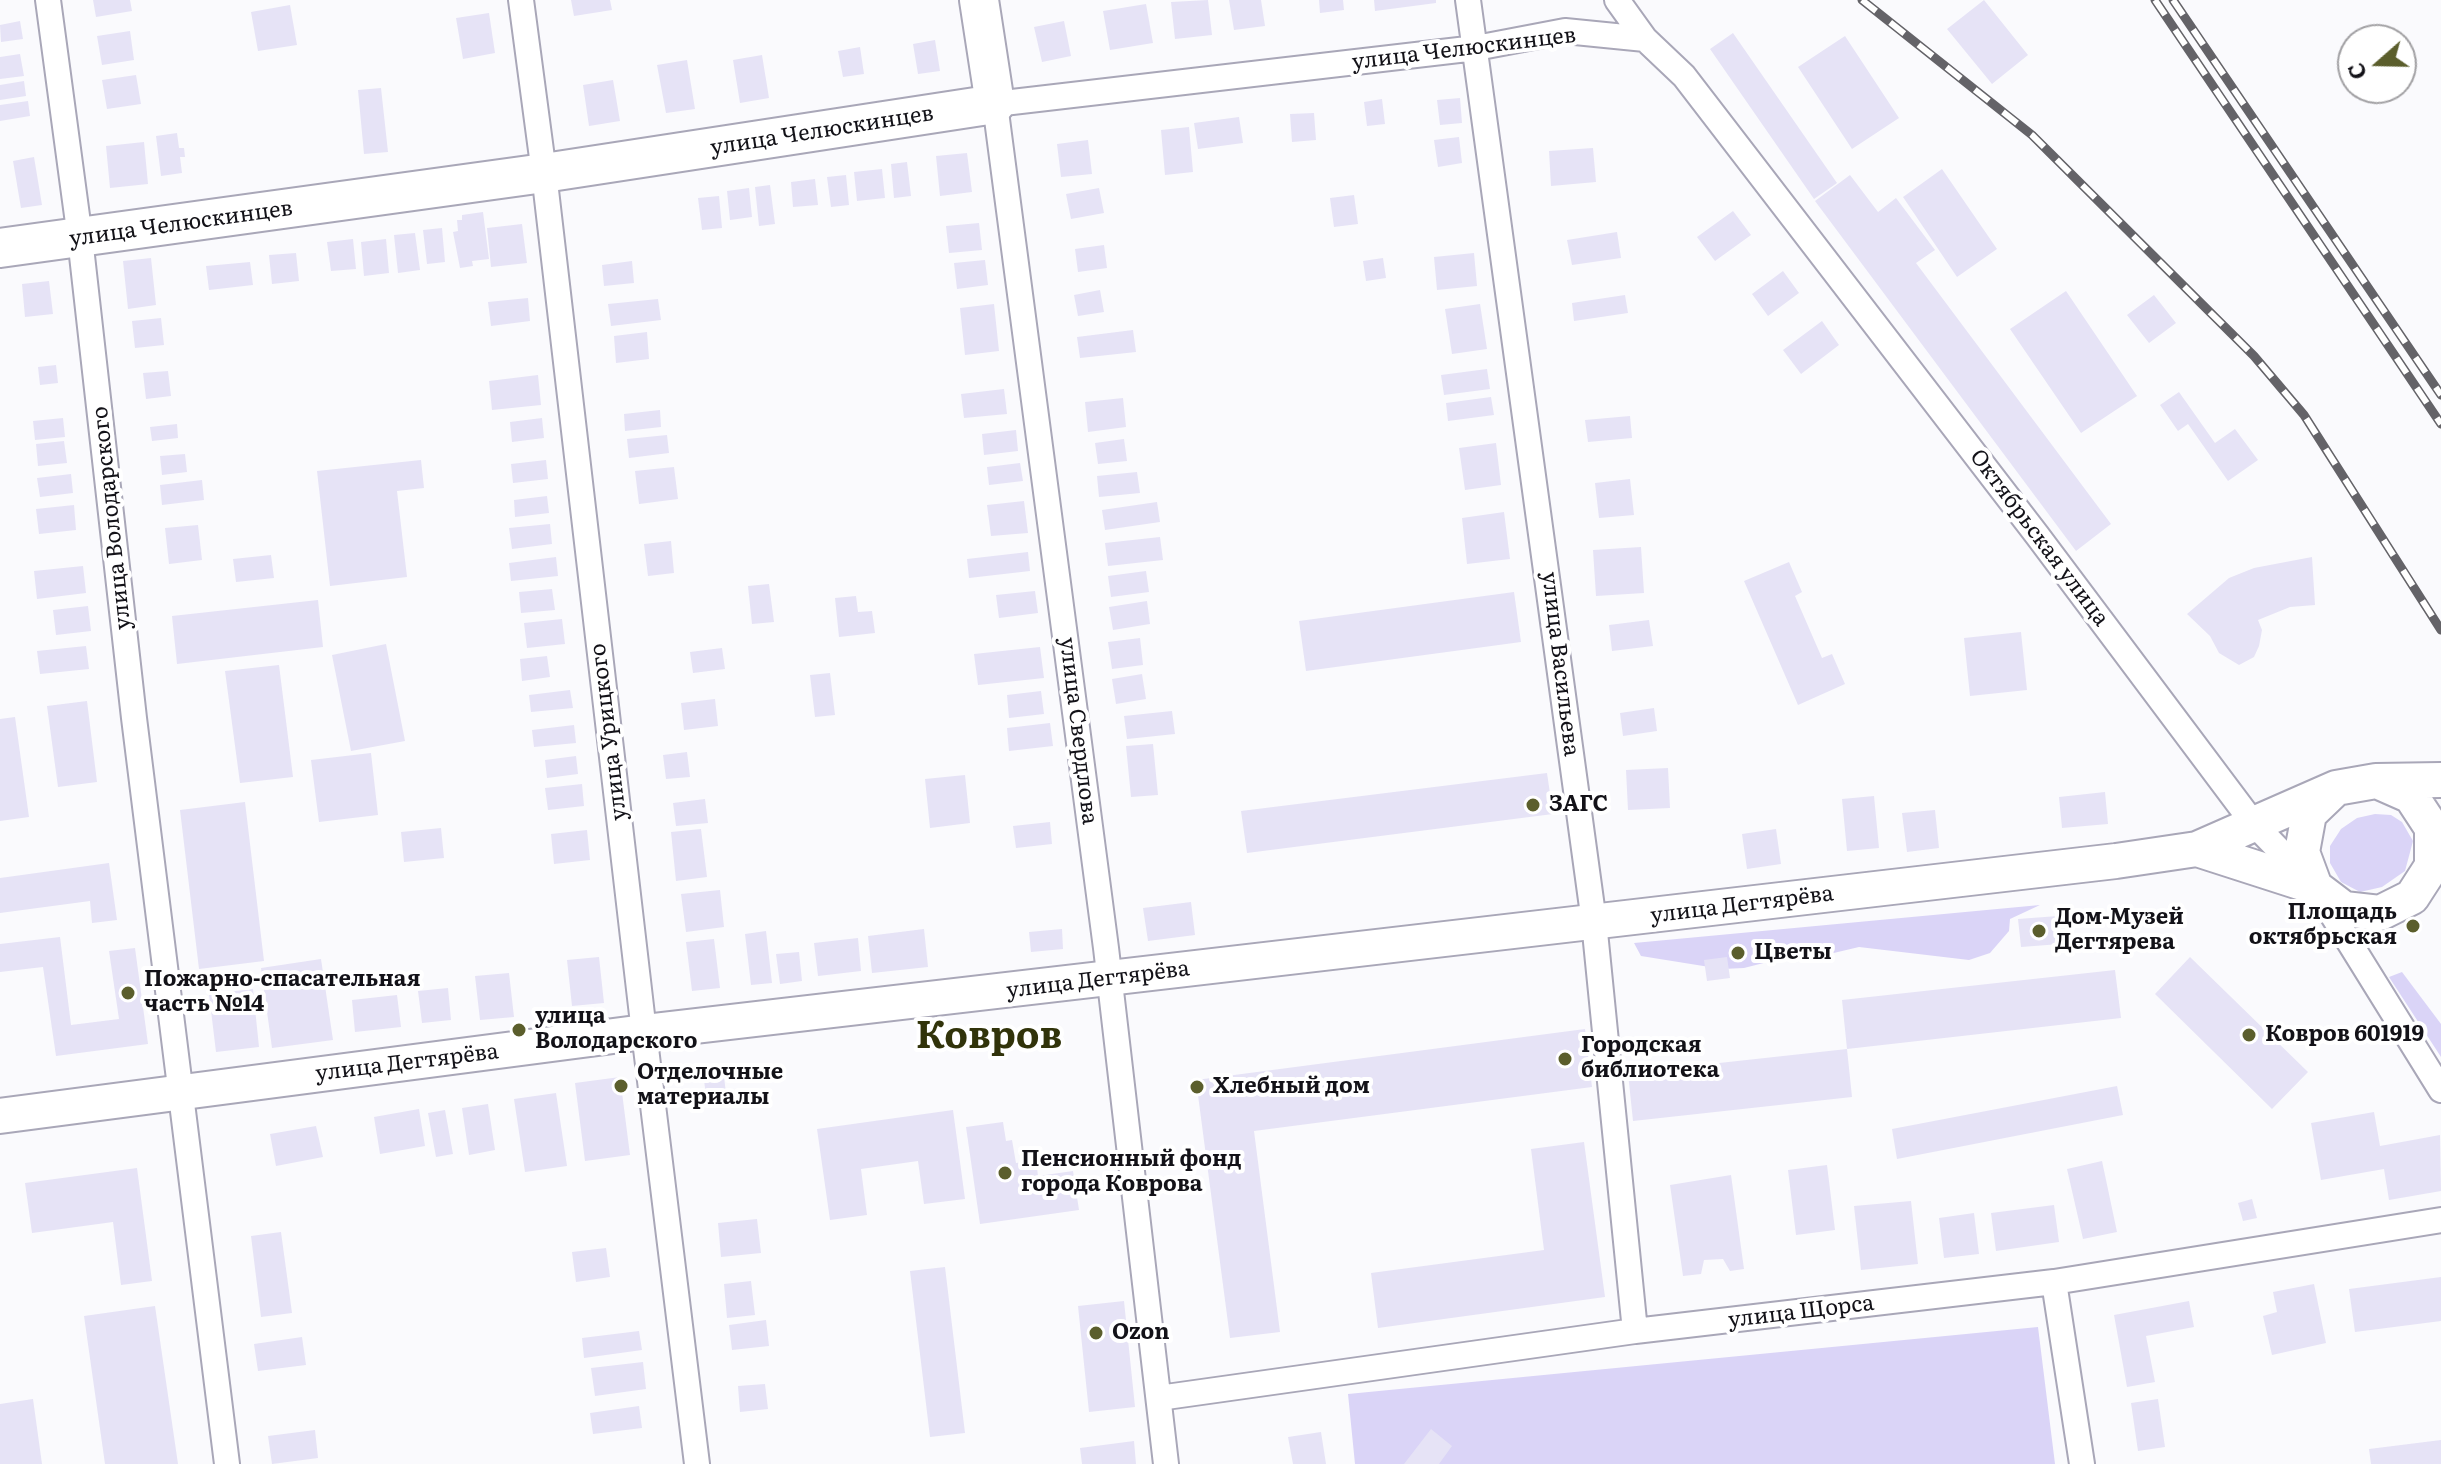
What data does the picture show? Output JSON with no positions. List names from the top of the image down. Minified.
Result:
{"streets":{"main road":["улица Челюскинцев","улица Свердлова","улица Дегтярёва"],"street":["улица Володарского","Октябрьская улица","улица Васильева","улица Урицкого","улица Щорса"]},"crossings":[["улица Челюскинцев","улица Володарского"],["улица Челюскинцев","Октябрьская улица"],["улица Челюскинцев","улица Васильева"],["улица Челюскинцев","улица Свердлова"],["улица Челюскинцев","улица Урицкого"],["улица Володарского","улица Дегтярёва"],["Октябрьская улица","улица Дегтярёва"],["улица Васильева","улица Дегтярёва"],["улица Васильева","улица Щорса"],["улица Свердлова","улица Дегтярёва"],["улица Свердлова","улица Щорса"],["улица Урицкого","улица Дегтярёва"]],"districts":["Ковров"],"places":["ЗАГС","Площадь октябрьская","Дом-Музей Дегтярева","Цветы","Пожарно-спасательная часть №14","улица Володарского","Ковров 601919","Городская библиотека","Отделочные материалы","Хлебный дом","Пенсионный фонд города Коврова","Ozon"],"north":"left"}
